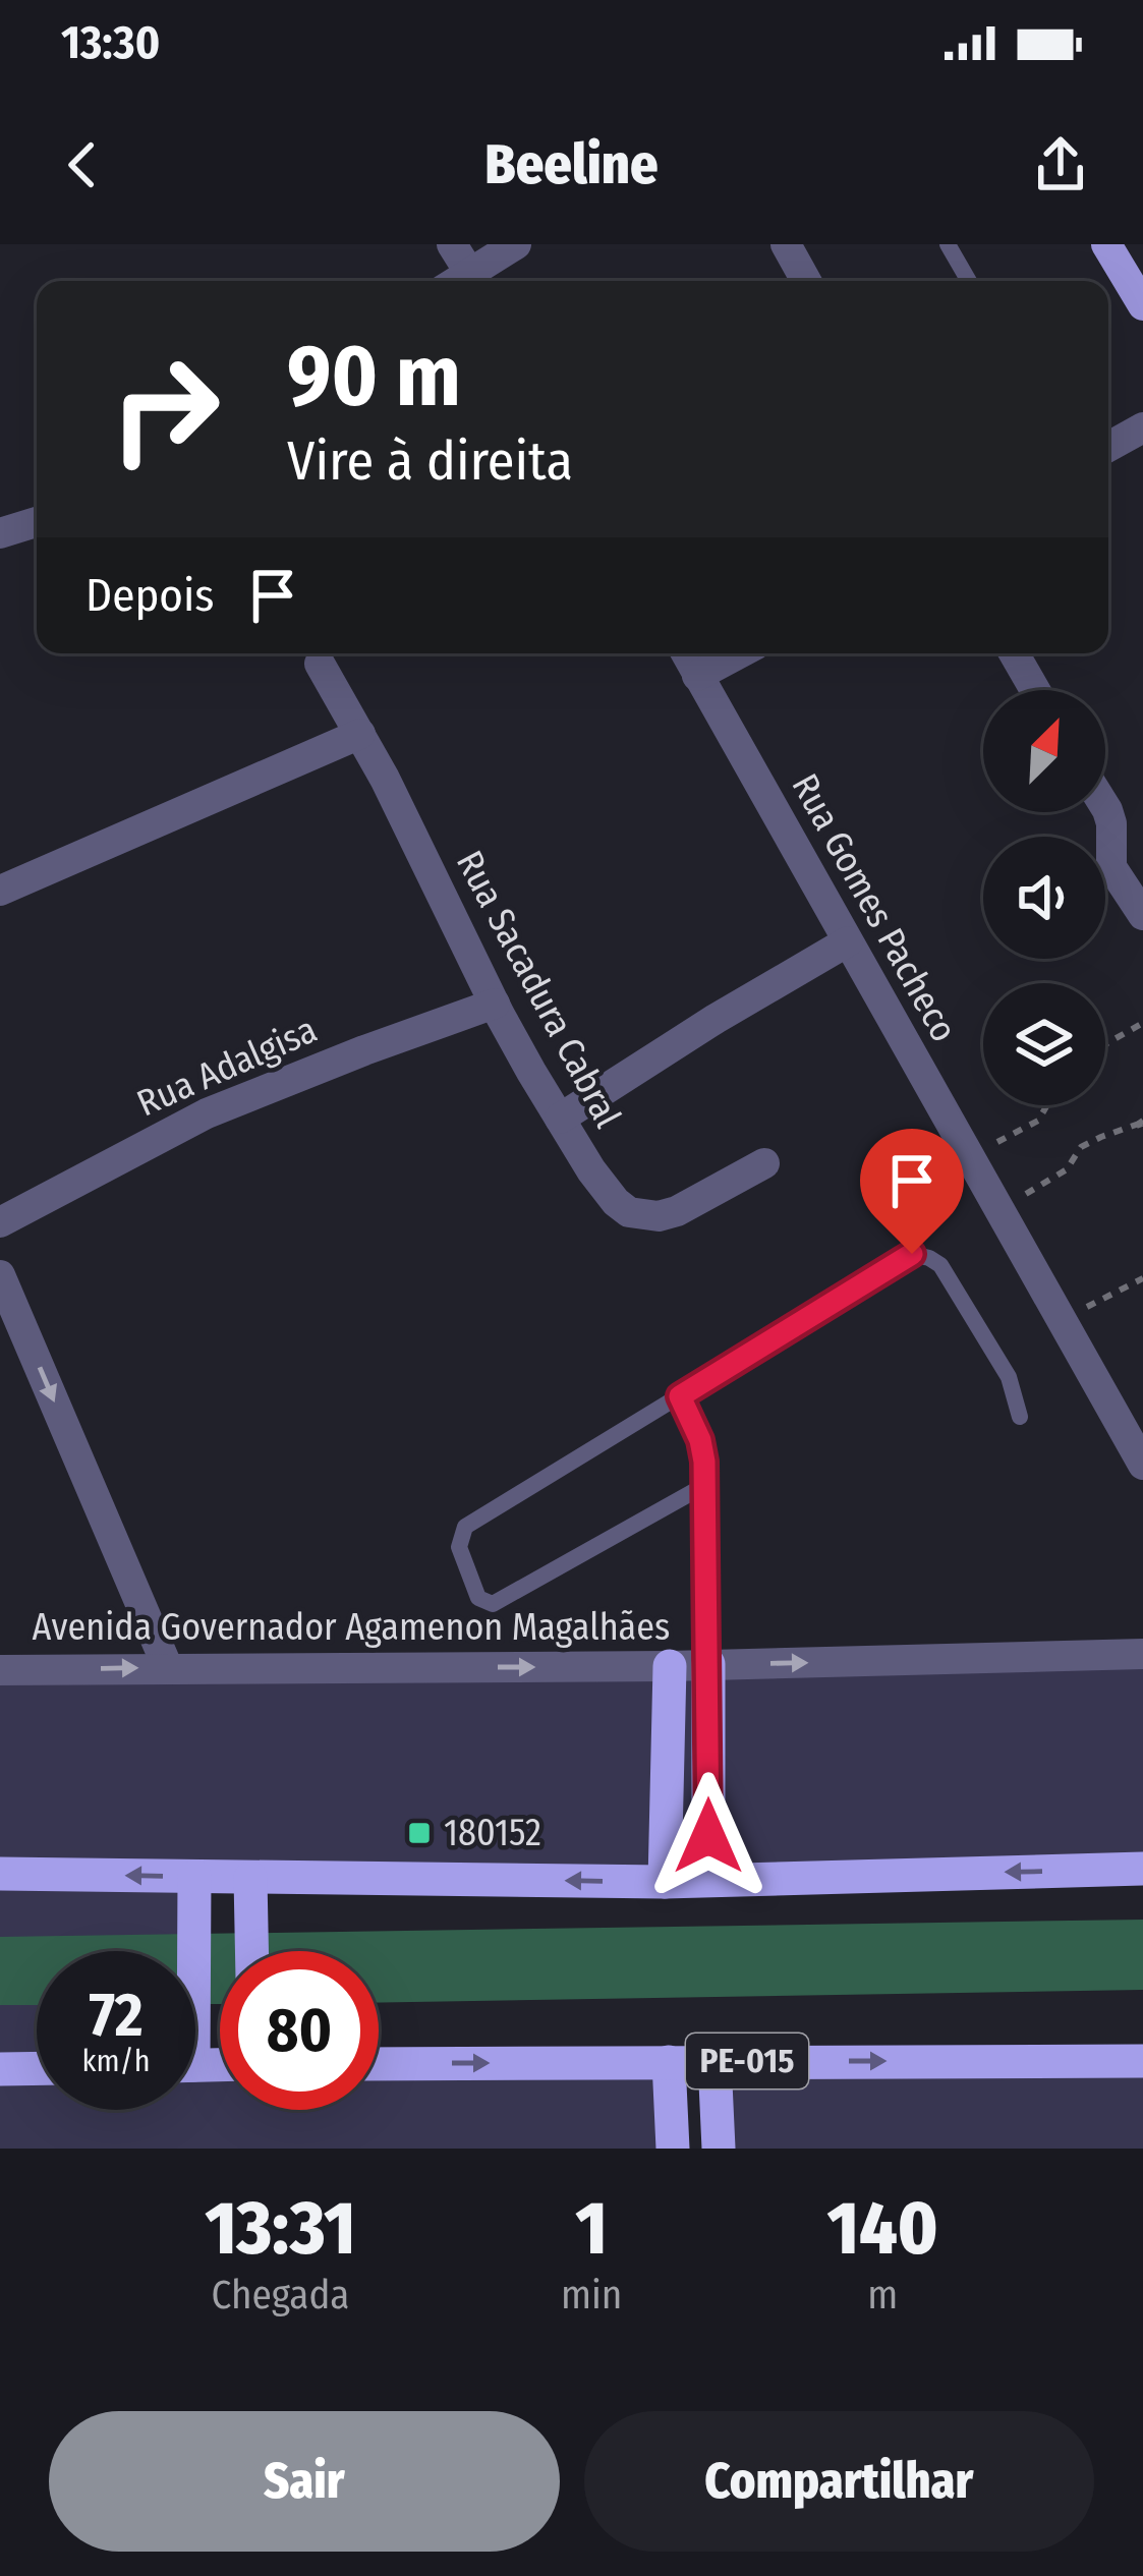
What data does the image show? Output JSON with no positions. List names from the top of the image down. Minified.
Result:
{"streets":{"highway":["PE-015"],"street":["Rua Gomes Pacheco","Rua Sacadura Cabral","Rua Adalgisa","Avenida Governador Agamenon Magalhães"]},"crossings":[["Rua Sacadura Cabral","Rua Adalgisa"]],"one_way":["Avenida Governador Agamenon Magalhães"],"places":{"transit":["180152"]},"north":"top right","page":{"status":"13:30","header":"Beeline","turn":["90 m","Vire à direita"],"then":"Depois","speed":"72 km/h","limit":"80","eta":["13:31","Chegada","1","min","140","m"],"buttons":["Sair","Compartilhar"]}}
